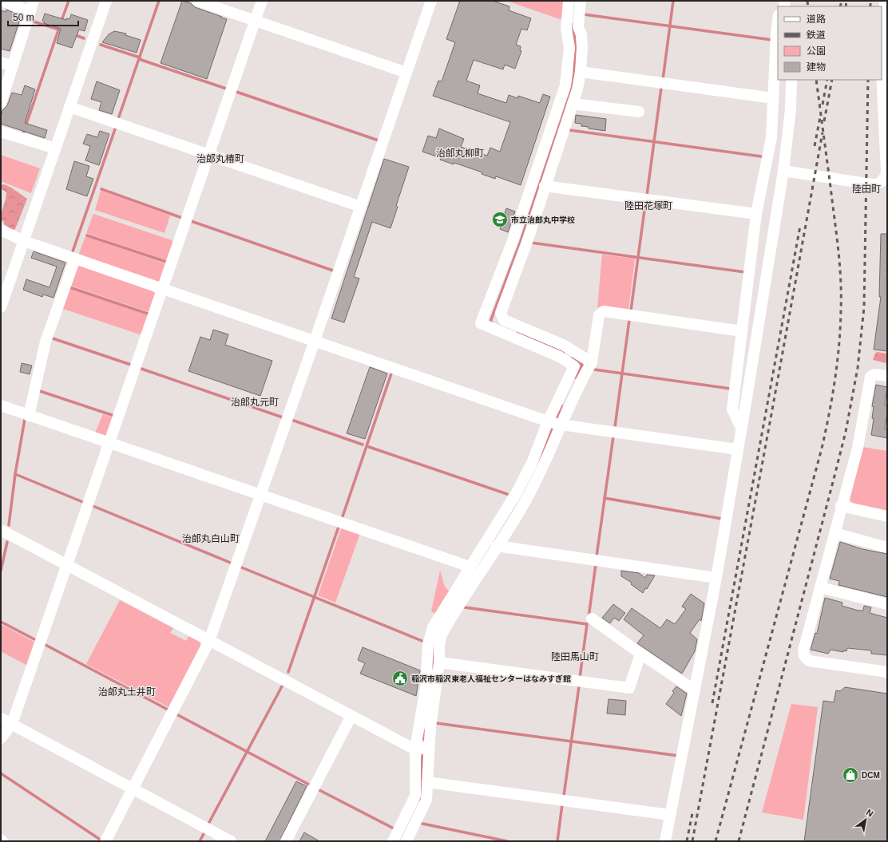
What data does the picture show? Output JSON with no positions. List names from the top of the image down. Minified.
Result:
{"districts":["治郎丸柳町","治郎丸椿町","陸田町","陸田花塚町","治郎丸元町","治郎丸白山町","陸田馬山町","治郎丸土井町"],"places":{"school or university":["市立治郎丸中学校"],"public building":["稲沢市稲沢東老人福祉センターはなみすぎ館"],"shop":["DCM"]},"legend":["道路","鉄道","公園","建物"],"scale_bar":"50 m","north":"top right"}
